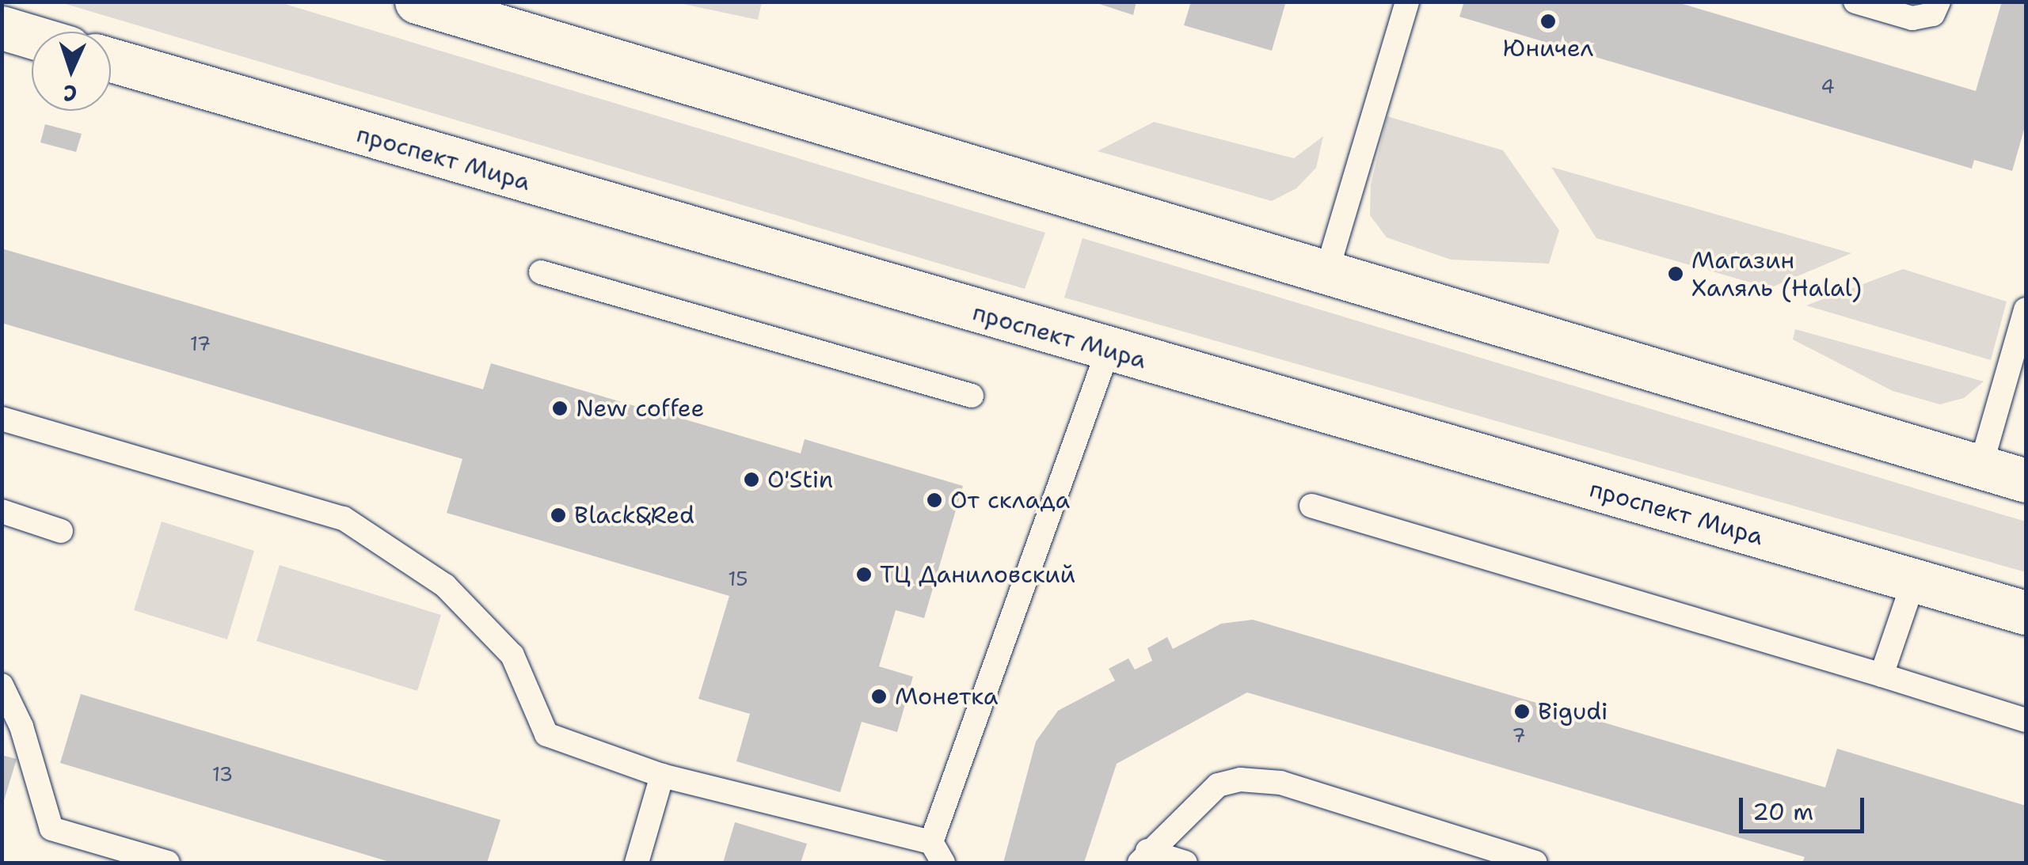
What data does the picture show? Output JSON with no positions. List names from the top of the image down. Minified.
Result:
{"streets":{"main road":["проспект Мира"]},"places":["Юничел","Магазин Халяль (Halal)","New coffee","O'Stin","От склада","Black&Red","ТЦ Даниловский","Монетка","Bigudi"],"house_numbers":["4","17","15","7","13"],"scale_bar":"20 m","north":"bottom"}
